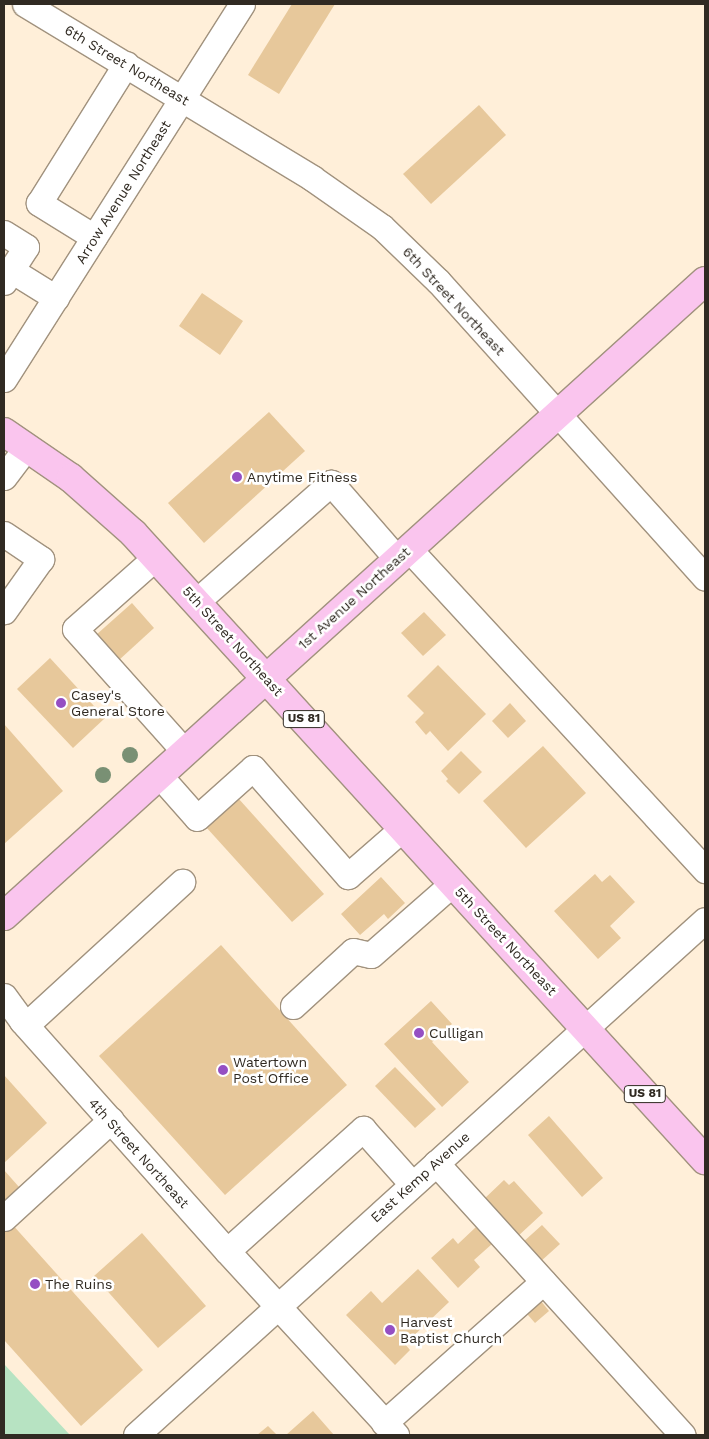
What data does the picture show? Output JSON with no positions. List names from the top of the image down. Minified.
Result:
{"streets":{"main road":["1st Avenue Northeast","5th Street Northeast","US 81"],"street":["6th Street Northeast","Arrow Avenue Northeast","4th Street Northeast","East Kemp Avenue"]},"crossings":[["6th Street Northeast","Arrow Avenue Northeast"],["6th Street Northeast","1st Avenue Northeast"],["1st Avenue Northeast","5th Street Northeast"],["5th Street Northeast","US 81"],["5th Street Northeast","East Kemp Avenue"],["US 81","East Kemp Avenue"],["4th Street Northeast","East Kemp Avenue"]],"places":["Anytime Fitness","Casey's General Store","Culligan","Watertown Post Office","The Ruins","Harvest Baptist Church"]}
